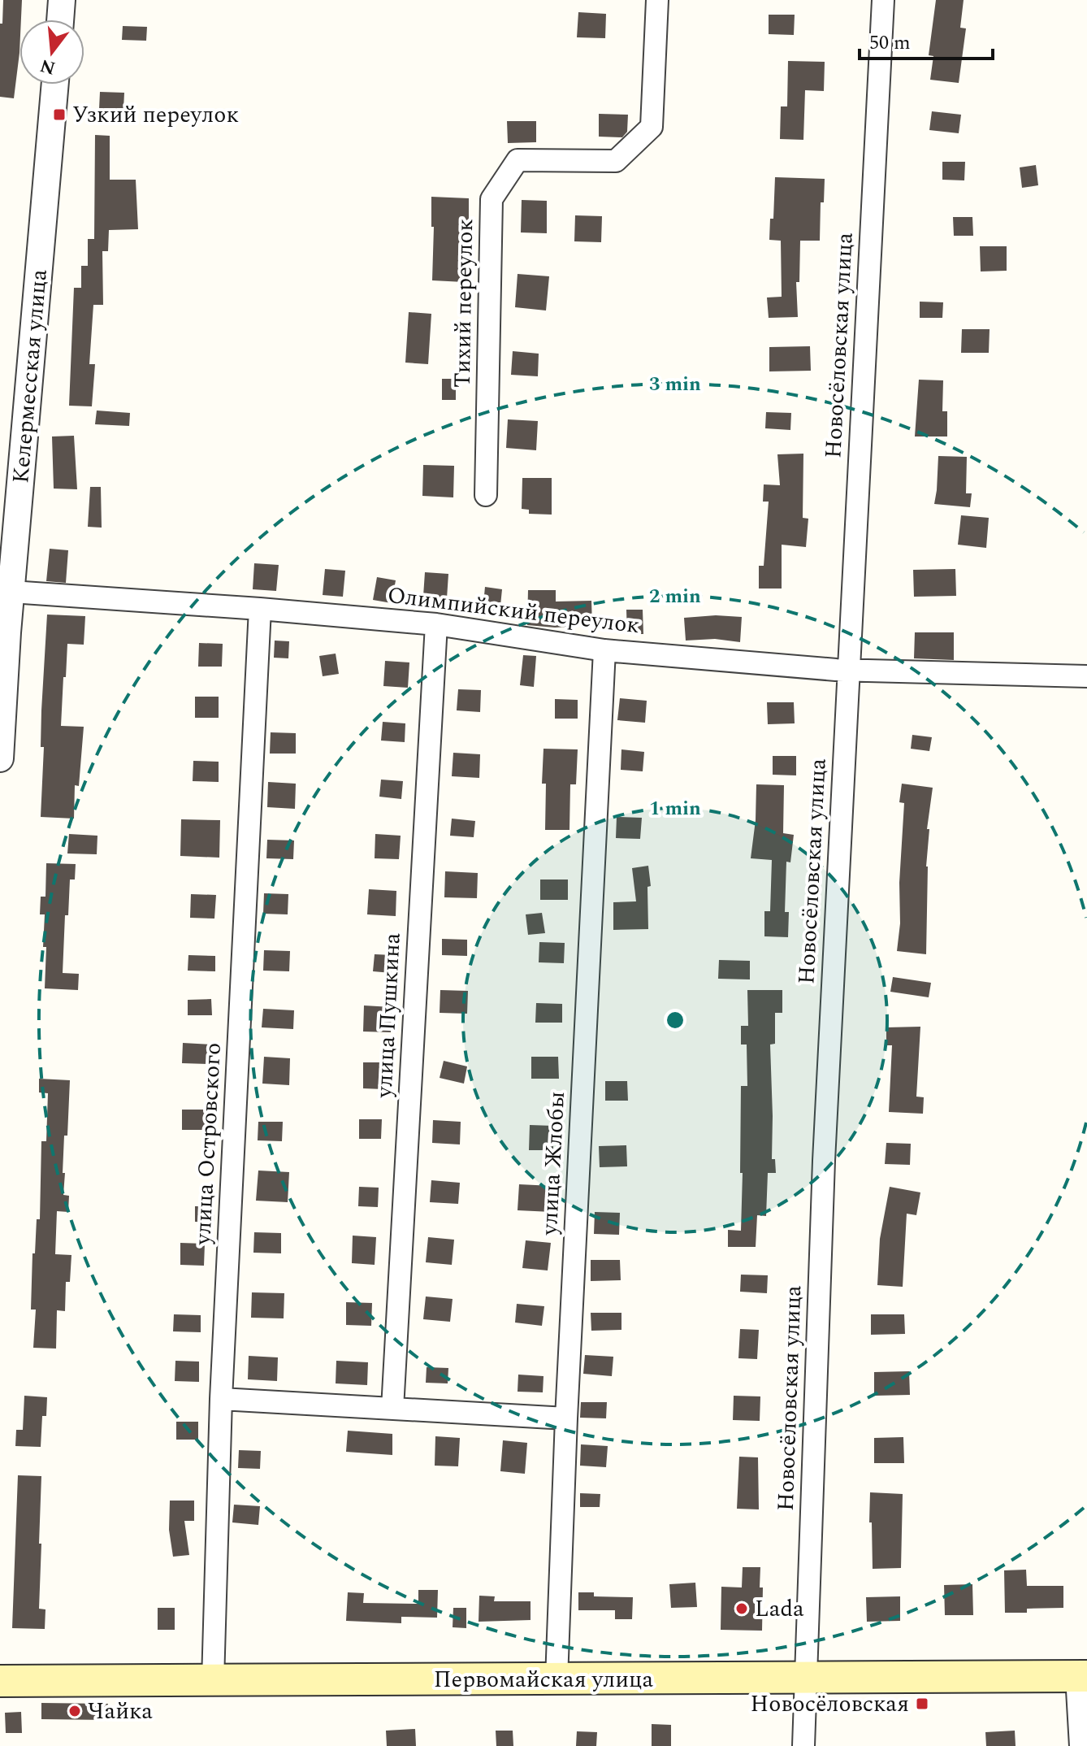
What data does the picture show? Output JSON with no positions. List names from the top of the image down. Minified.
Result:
{"streets":{"main road":["Первомайская улица"],"street":["Тихий переулок","Новосёловская улица","Келермесская улица","Олимпийский переулок","улица Пушкина","улица Островского","улица Жлобы"]},"crossings":[["Новосёловская улица","Олимпийский переулок"],["Новосёловская улица","Первомайская улица"],["Келермесская улица","Олимпийский переулок"],["Олимпийский переулок","улица Пушкина"],["Олимпийский переулок","улица Островского"],["Олимпийский переулок","улица Жлобы"],["улица Островского","Первомайская улица"],["улица Жлобы","Первомайская улица"]],"places":{"transit":["Узкий переулок","Новосёловская"],"other":["Lada","Чайка"]},"scale_bar":"50 m","north":"bottom","rings":["3 min","2 min","1 min"]}
